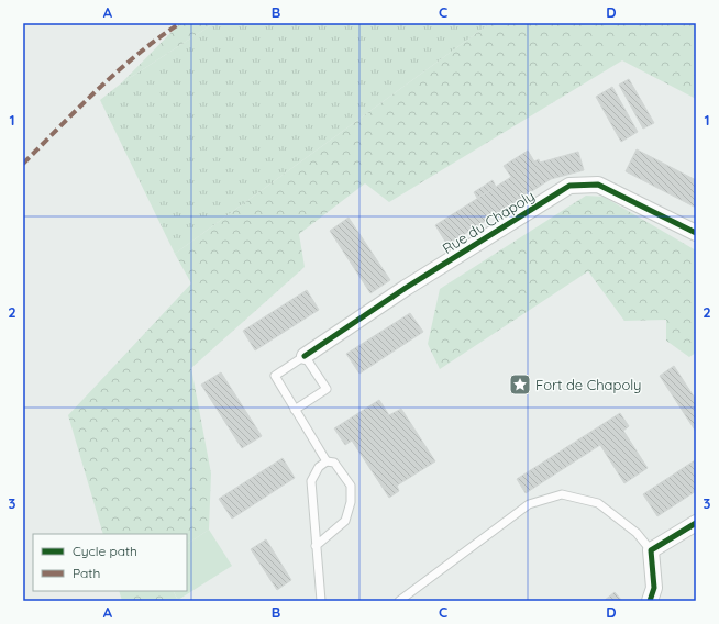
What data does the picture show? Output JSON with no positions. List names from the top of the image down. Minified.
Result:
{"streets":{"street":["Rue du Chapoly"]},"places":{"place":["Fort de Chapoly"]},"legend":["Cycle path","Path"],"grid":{"columns":["A","B","C","D"],"rows":["1","2","3"]}}
